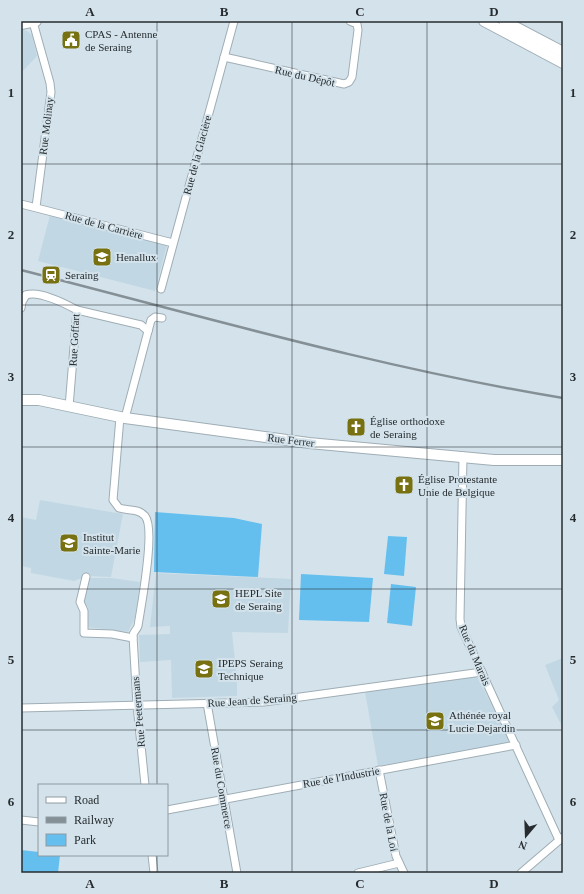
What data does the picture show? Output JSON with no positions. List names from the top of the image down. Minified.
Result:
{"streets":{"street":["Rue du Dépôt","Rue Molinay","Rue de la Glacière","Rue de la Carrière","Rue Goffart","Rue Ferrer","Rue du Marais","Rue Jean de Seraing","Rue Peetermans","Rue de l'Industrie","Rue du Commerce","Rue de la Loi"]},"crossings":[["Rue du Dépôt","Rue de la Glacière"],["Rue Molinay","Rue de la Carrière"],["Rue de la Glacière","Rue de la Carrière"],["Rue Goffart","Rue Ferrer"],["Rue Ferrer","Rue du Marais"],["Rue Ferrer","Rue Peetermans"],["Rue du Marais","Rue Jean de Seraing"],["Rue du Marais","Rue de l'Industrie"],["Rue Jean de Seraing","Rue Peetermans"],["Rue Jean de Seraing","Rue du Commerce"],["Rue de l'Industrie","Rue du Commerce"],["Rue de l'Industrie","Rue de la Loi"]],"places":{"public building":["CPAS - Antenne de Seraing"],"school or university":["Henallux","Institut Sainte-Marie","HEPL Site de Seraing","IPEPS Seraing Technique","Athénée royal Lucie Dejardin"],"station":["Seraing"],"church":["Église orthodoxe de Seraing","Église Protestante Unie de Belgique"]},"legend":["Road","Railway","Park"],"north":"bottom","grid":{"columns":["A","B","C","D"],"rows":["1","2","3","4","5","6"]}}
